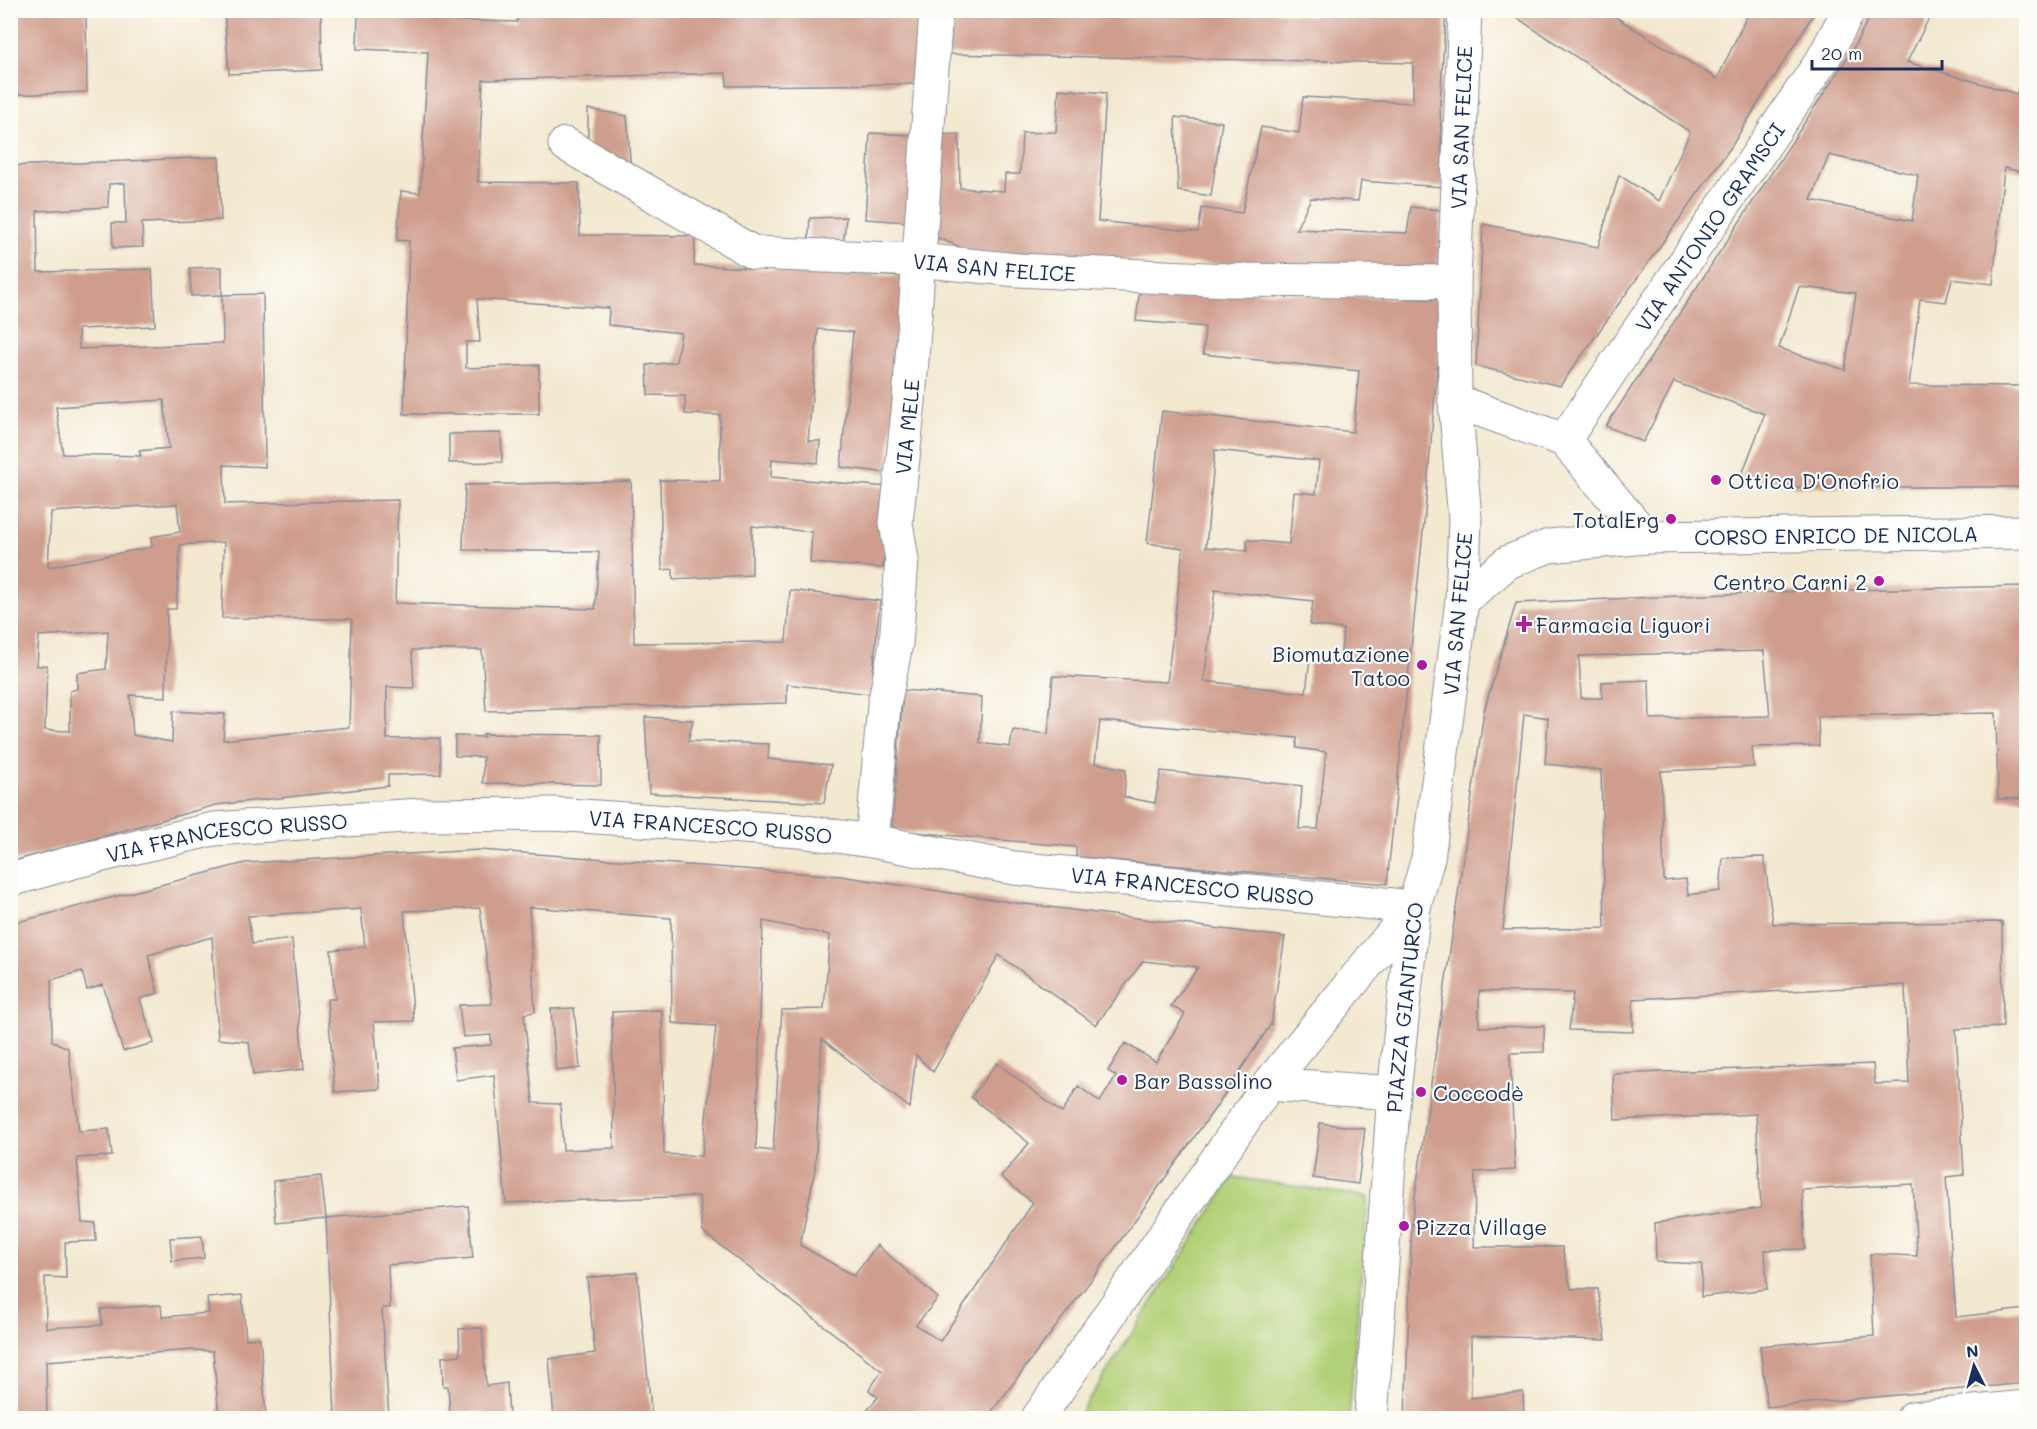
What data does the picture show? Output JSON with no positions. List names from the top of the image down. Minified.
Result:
{"streets":{"street":["VIA SAN FELICE","VIA ANTONIO GRAMSCI","VIA MELE","CORSO ENRICO DE NICOLA","VIA FRANCESCO RUSSO","PIAZZA GIANTURCO"]},"crossings":[["VIA SAN FELICE","VIA MELE"],["VIA SAN FELICE","CORSO ENRICO DE NICOLA"],["VIA SAN FELICE","VIA FRANCESCO RUSSO"],["VIA SAN FELICE","PIAZZA GIANTURCO"],["VIA MELE","VIA FRANCESCO RUSSO"],["VIA FRANCESCO RUSSO","PIAZZA GIANTURCO"]],"places":{"other":["Ottica D'Onofrio","TotalErg","Centro Carni 2","Biomutazione Tatoo","Bar Bassolino","Coccodè","Pizza Village"],"health":["Farmacia Liguori"]},"scale_bar":"20 m","north":"top"}
